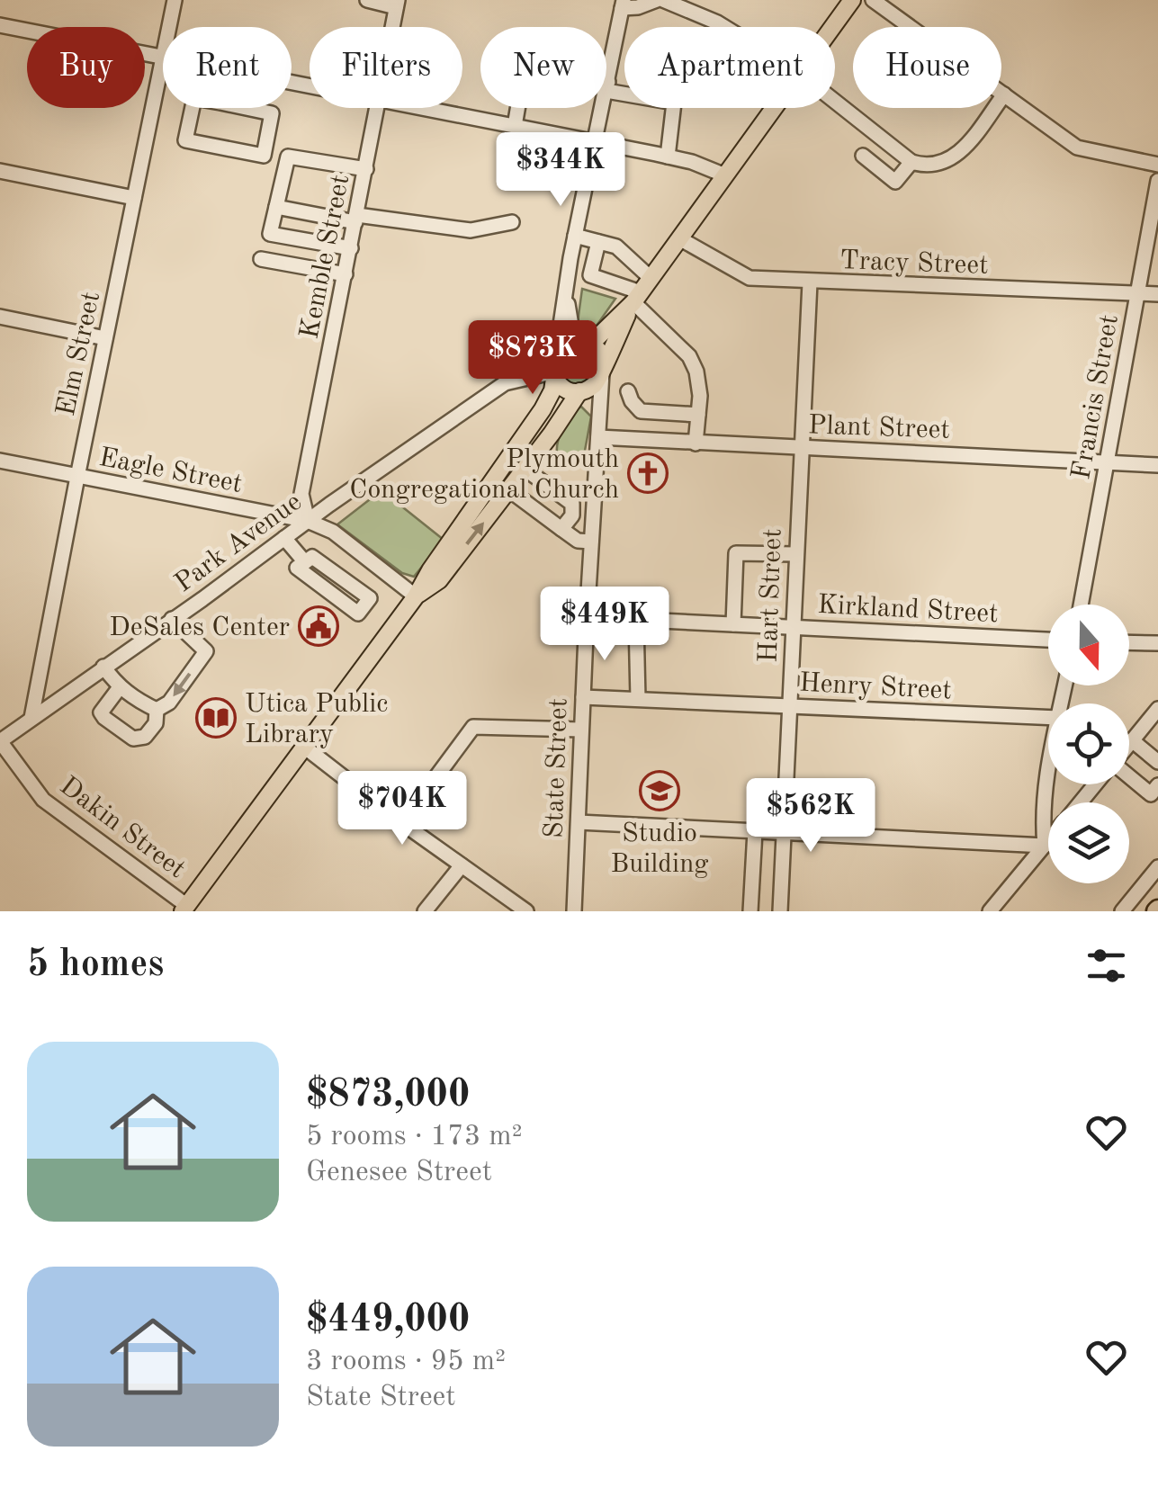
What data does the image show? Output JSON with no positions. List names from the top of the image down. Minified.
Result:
{"streets":{"street":["Kemble Street","Tracy Street","Elm Street","Francis Street","Plant Street","Eagle Street","Park Avenue","Hart Street","Kirkland Street","Henry Street","State Street","Dakin Street"]},"crossings":[["Kemble Street","Eagle Street"],["Kemble Street","Park Avenue"],["Tracy Street","Francis Street"],["Tracy Street","Hart Street"],["Elm Street","Eagle Street"],["Elm Street","Park Avenue"],["Francis Street","Plant Street"],["Plant Street","Hart Street"],["Plant Street","State Street"],["Eagle Street","Park Avenue"],["Park Avenue","State Street"],["Park Avenue","Dakin Street"],["Hart Street","Kirkland Street"],["Hart Street","Henry Street"],["Kirkland Street","State Street"],["Henry Street","State Street"]],"places":{"church":["Plymouth Congregational Church"],"public building":["DeSales Center"],"library":["Utica Public Library"],"school or university":["Studio Building"]},"north":"bottom","page":{"chip":["Buy","Rent","Filters","New","Apartment","House"],"price":["$344K","$873K","$449K","$704K","$562K"],"heading":"5 homes","list":[{"name":"$873,000","note":"5 rooms · 173 m² · Genesee Street"},{"name":"$449,000","note":"3 rooms · 95 m² · State Street"}]}}
